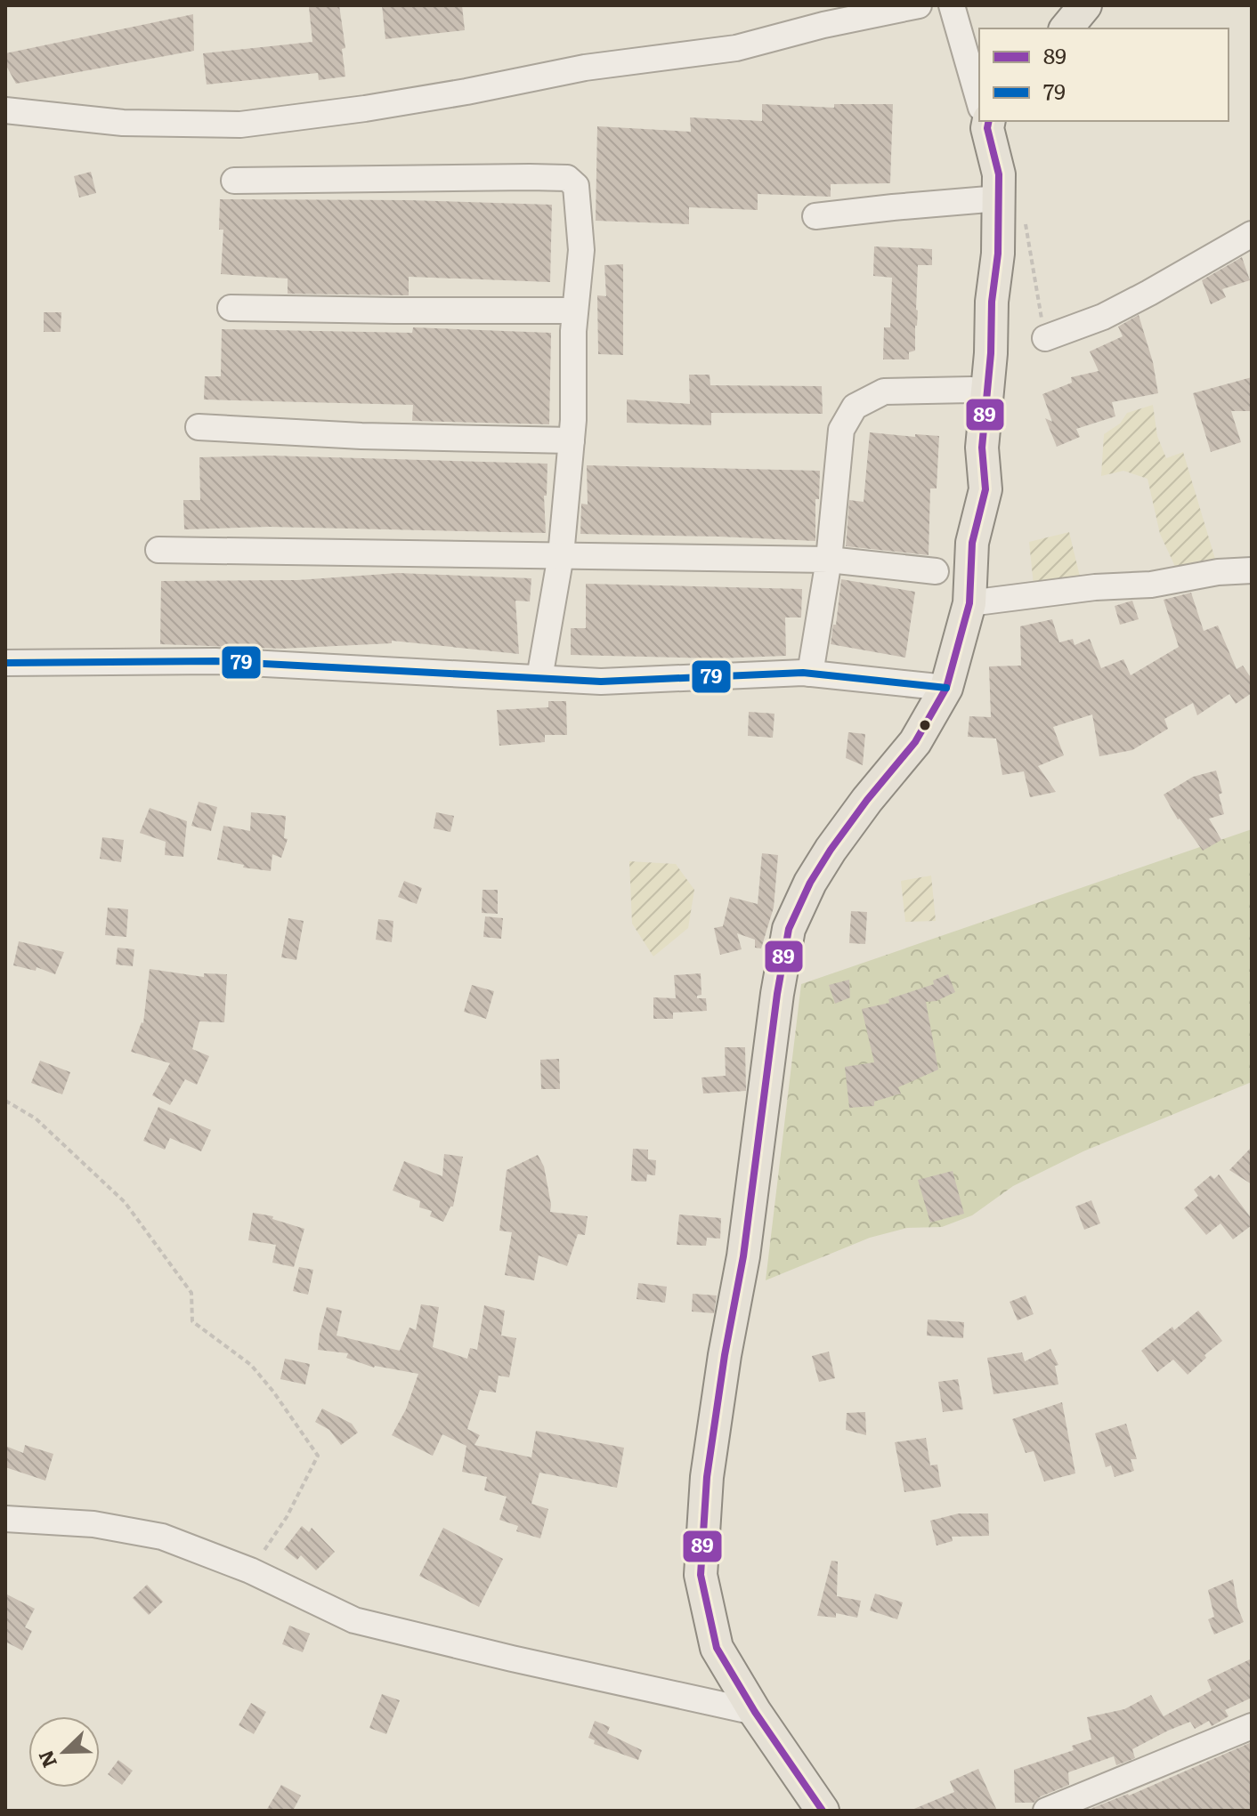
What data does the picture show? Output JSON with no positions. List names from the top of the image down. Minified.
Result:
{"lines":["transit line 89","transit line 79"],"legend":["89","79"],"north":"bottom left"}
